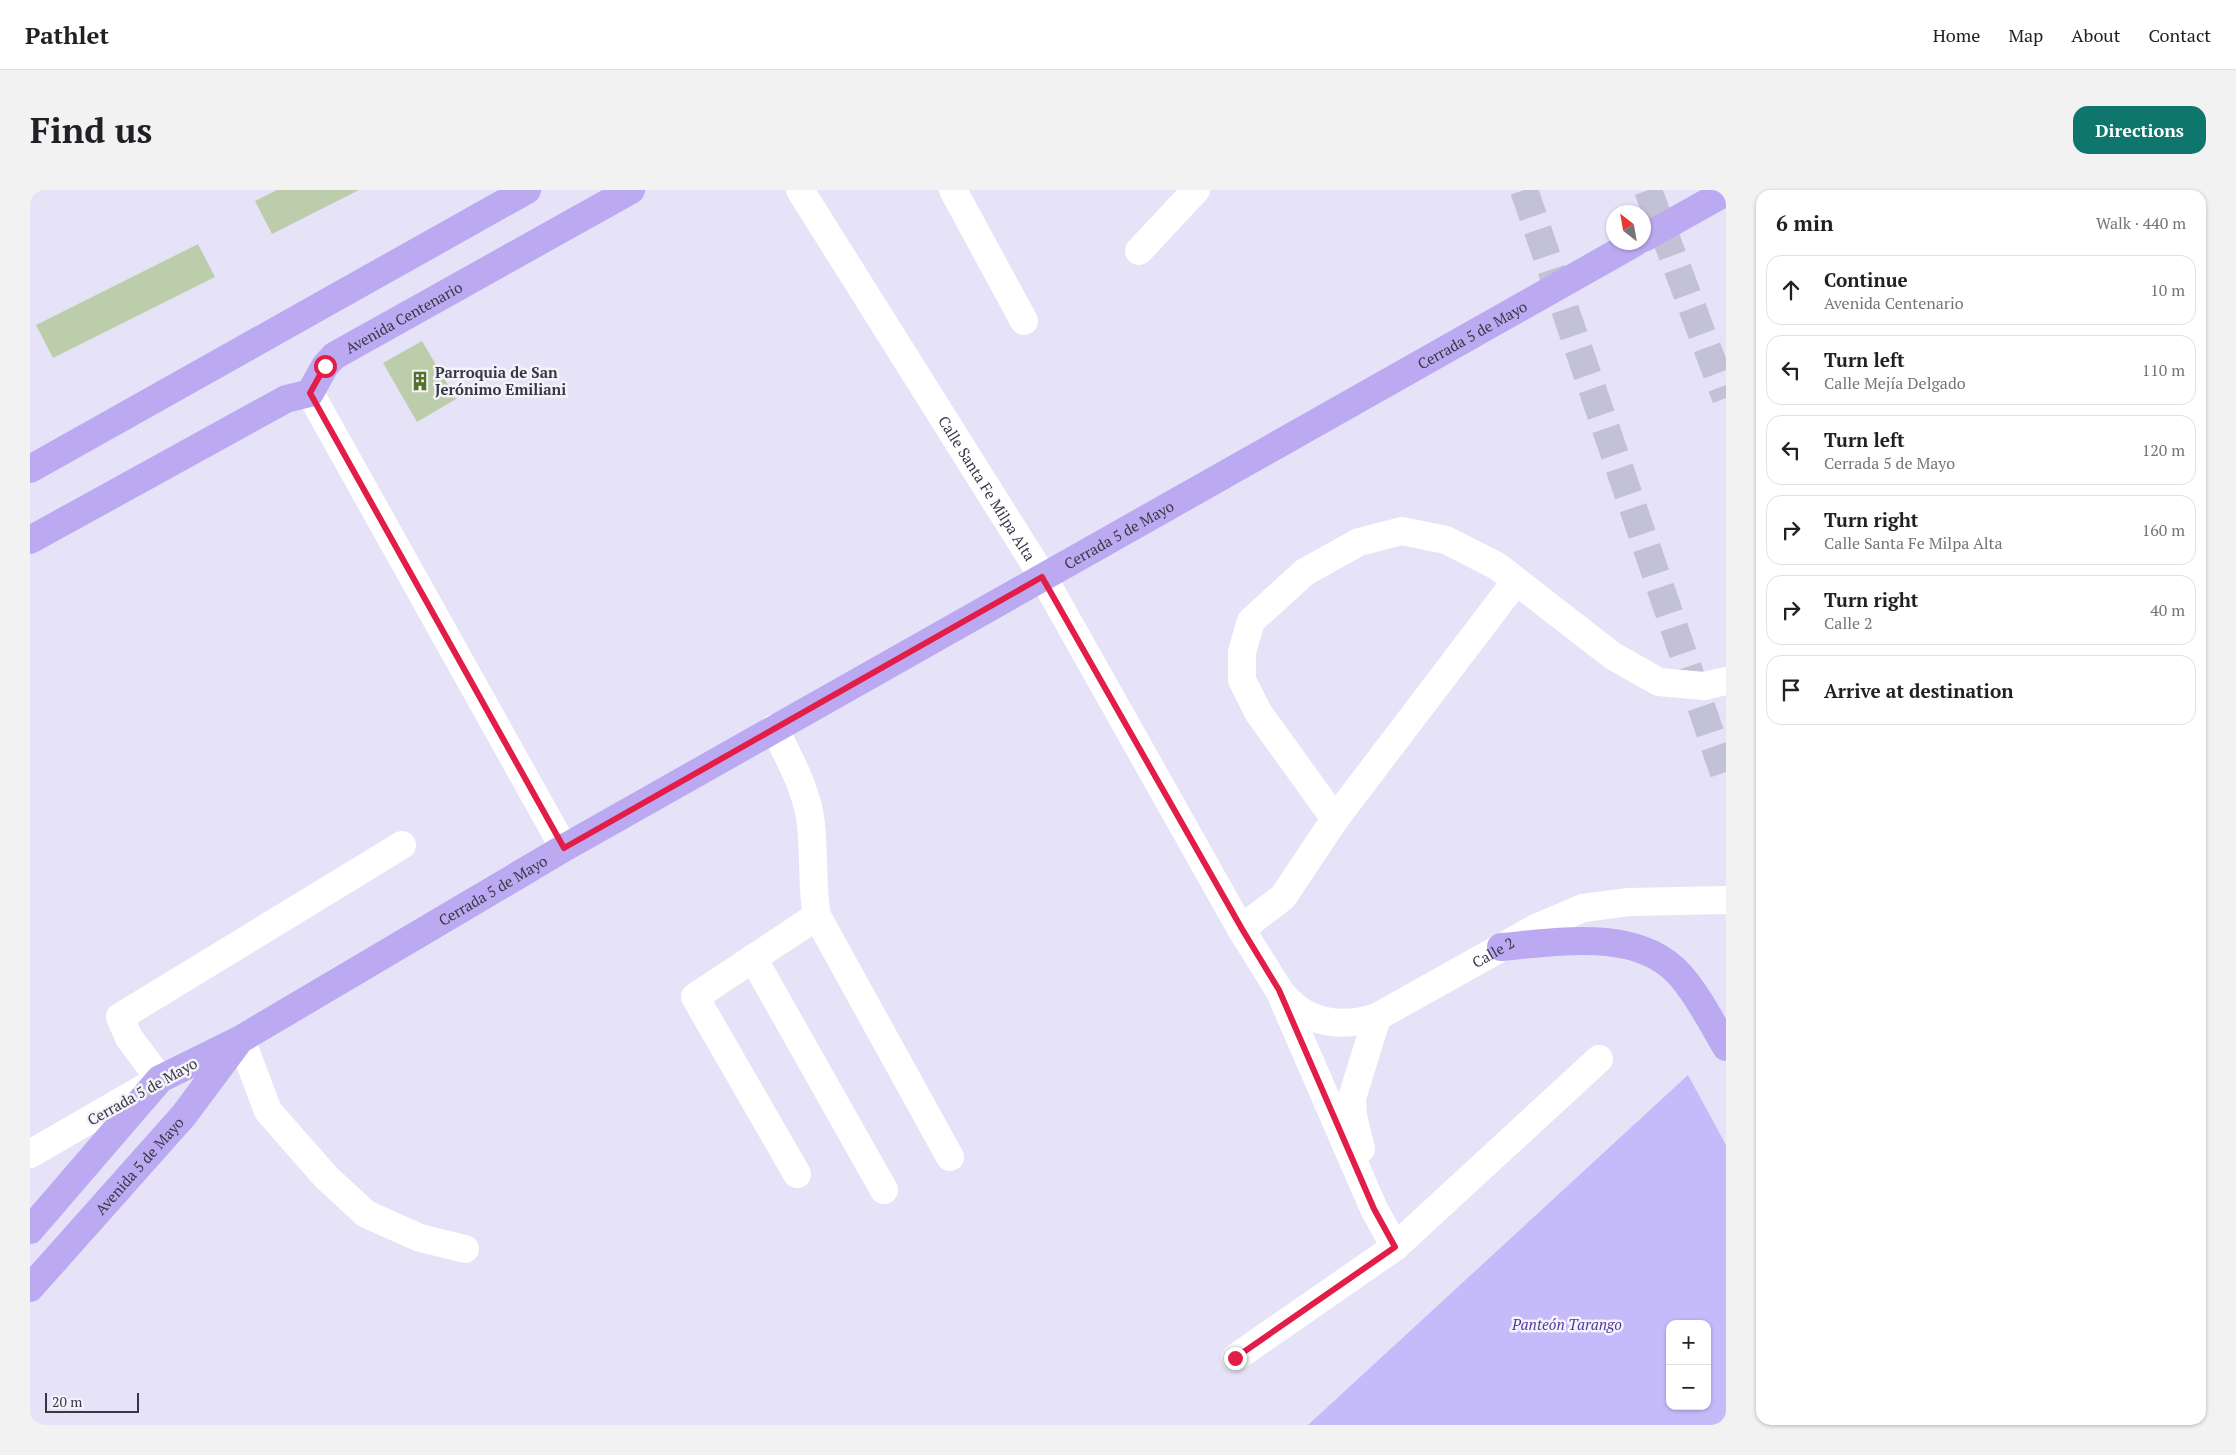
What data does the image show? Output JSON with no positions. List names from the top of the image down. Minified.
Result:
{"streets":{"main road":["Avenida Centenario","Cerrada 5 de Mayo","Avenida 5 de Mayo"],"street":["Calle Santa Fe Milpa Alta","Calle 2"]},"crossings":[["Cerrada 5 de Mayo","Calle Santa Fe Milpa Alta"],["Cerrada 5 de Mayo","Avenida 5 de Mayo"],["Calle Santa Fe Milpa Alta","Calle 2"]],"parks":["Panteón Tarango"],"places":{"building":["Parroquia de San Jerónimo Emiliani"]},"scale_bar":"20 m","north":"top left","page":{"header":"Pathlet","nav":["Home","Map","About","Contact"],"buttons":"Directions","title":"Find us","heading":["6 min","Walk · 440 m"],"list":[["Continue","Avenida Centenario","10 m"],["Turn left","Calle Mejía Delgado","110 m"],["Turn left","Cerrada 5 de Mayo","120 m"],["Turn right","Calle Santa Fe Milpa Alta","160 m"],["Turn right","Calle 2","40 m"],"Arrive at destination"],"map_buttons":["+","−"],"scale":"20 m"}}
